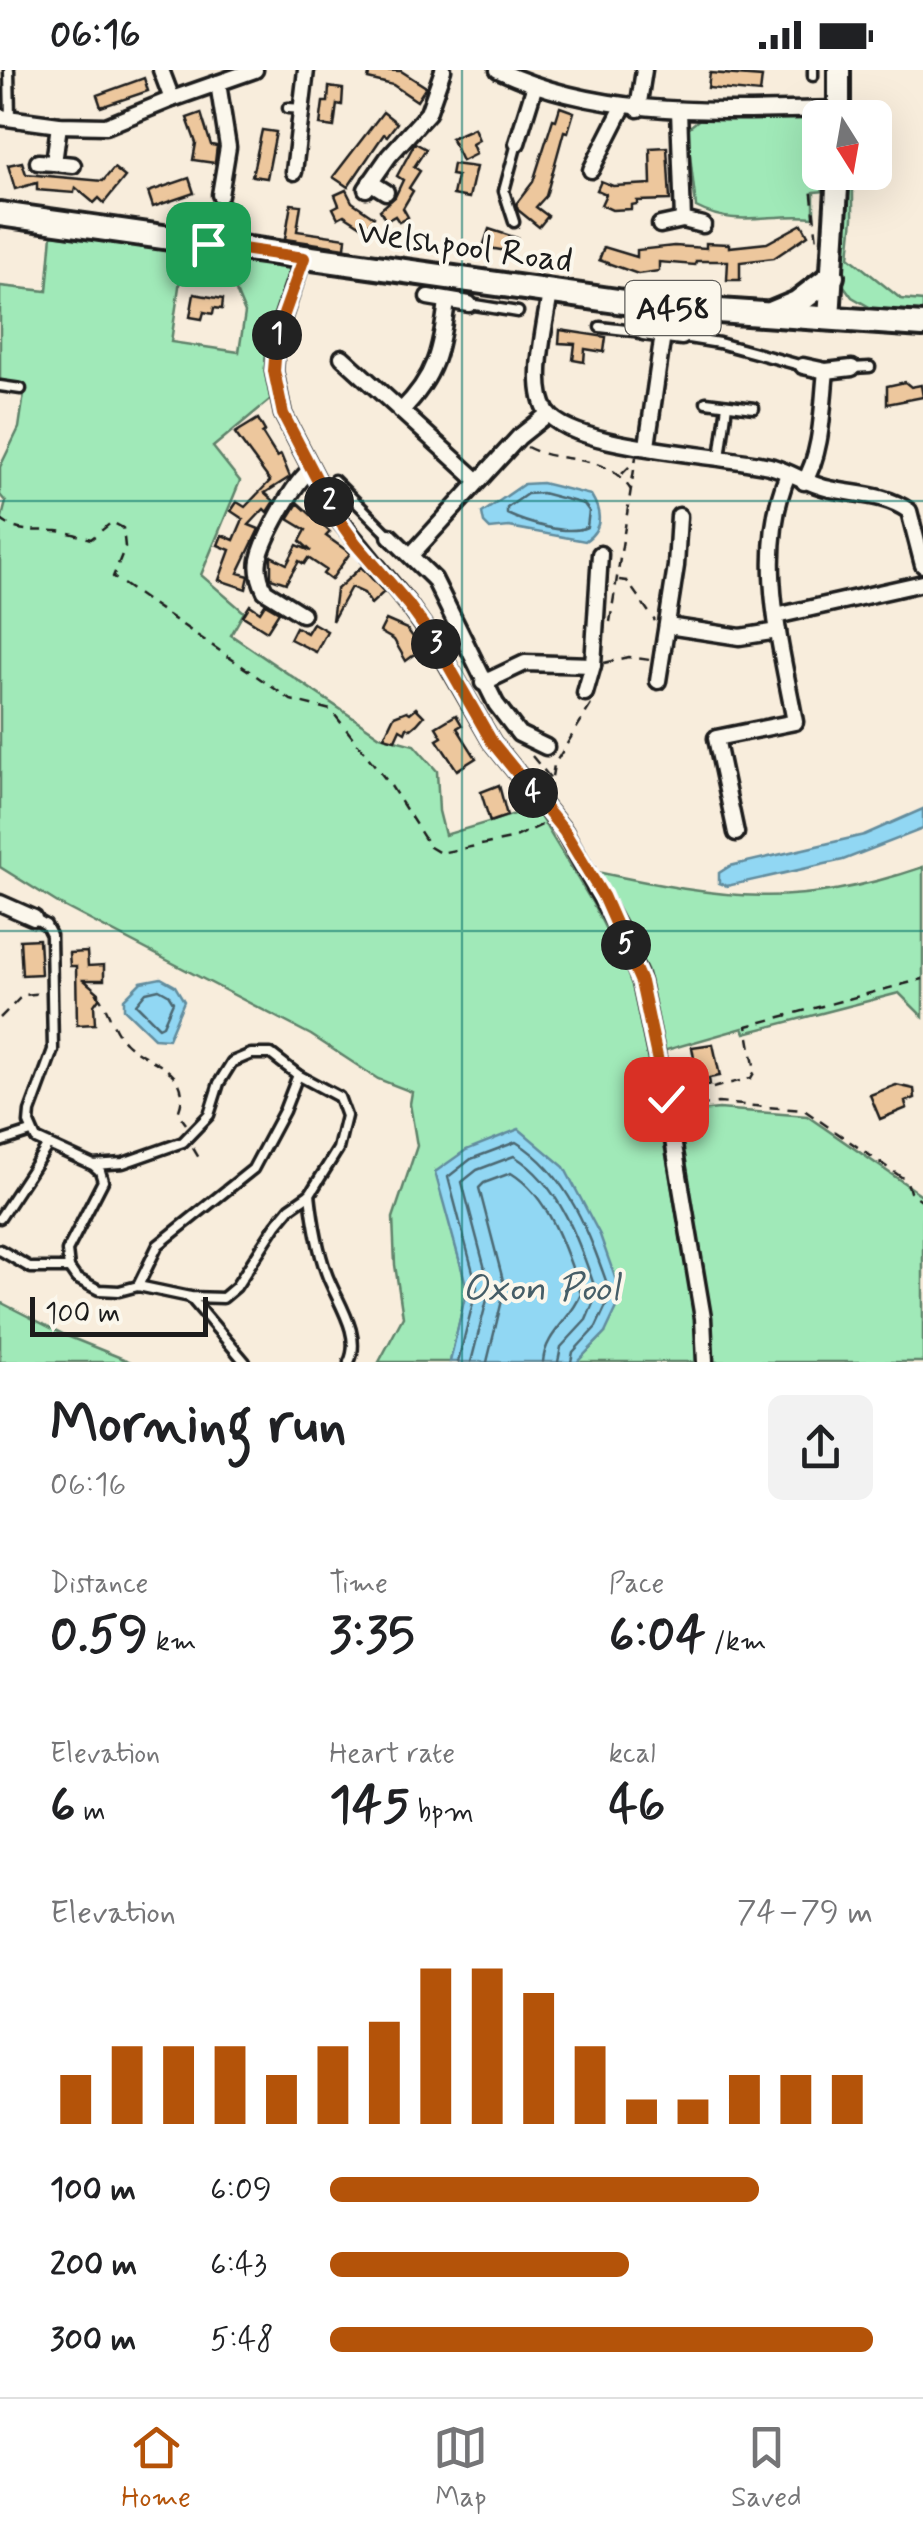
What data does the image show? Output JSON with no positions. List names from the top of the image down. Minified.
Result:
{"streets":{"main road":["Welshpool Road","A458"]},"water":["Oxon Pool"],"scale_bar":"100 m","north":"bottom","page":{"status":"06:16","pins":["1","2","3","4","5"],"scale":"100 m","heading":["Morning run","06:16"],"stats":[["Distance","0.59 km"],["Time","3:35"],["Pace","6:04 /km"],["Elevation","6 m"],["Heart rate","145 bpm"],["kcal","46"]],"chart":["Elevation","74–79 m"],"list":[{"name":"100 m","note":"6:09"},{"name":"200 m","note":"6:43"},{"name":"300 m","note":"5:48"}],"tabs":["Home","Map","Saved"]}}
